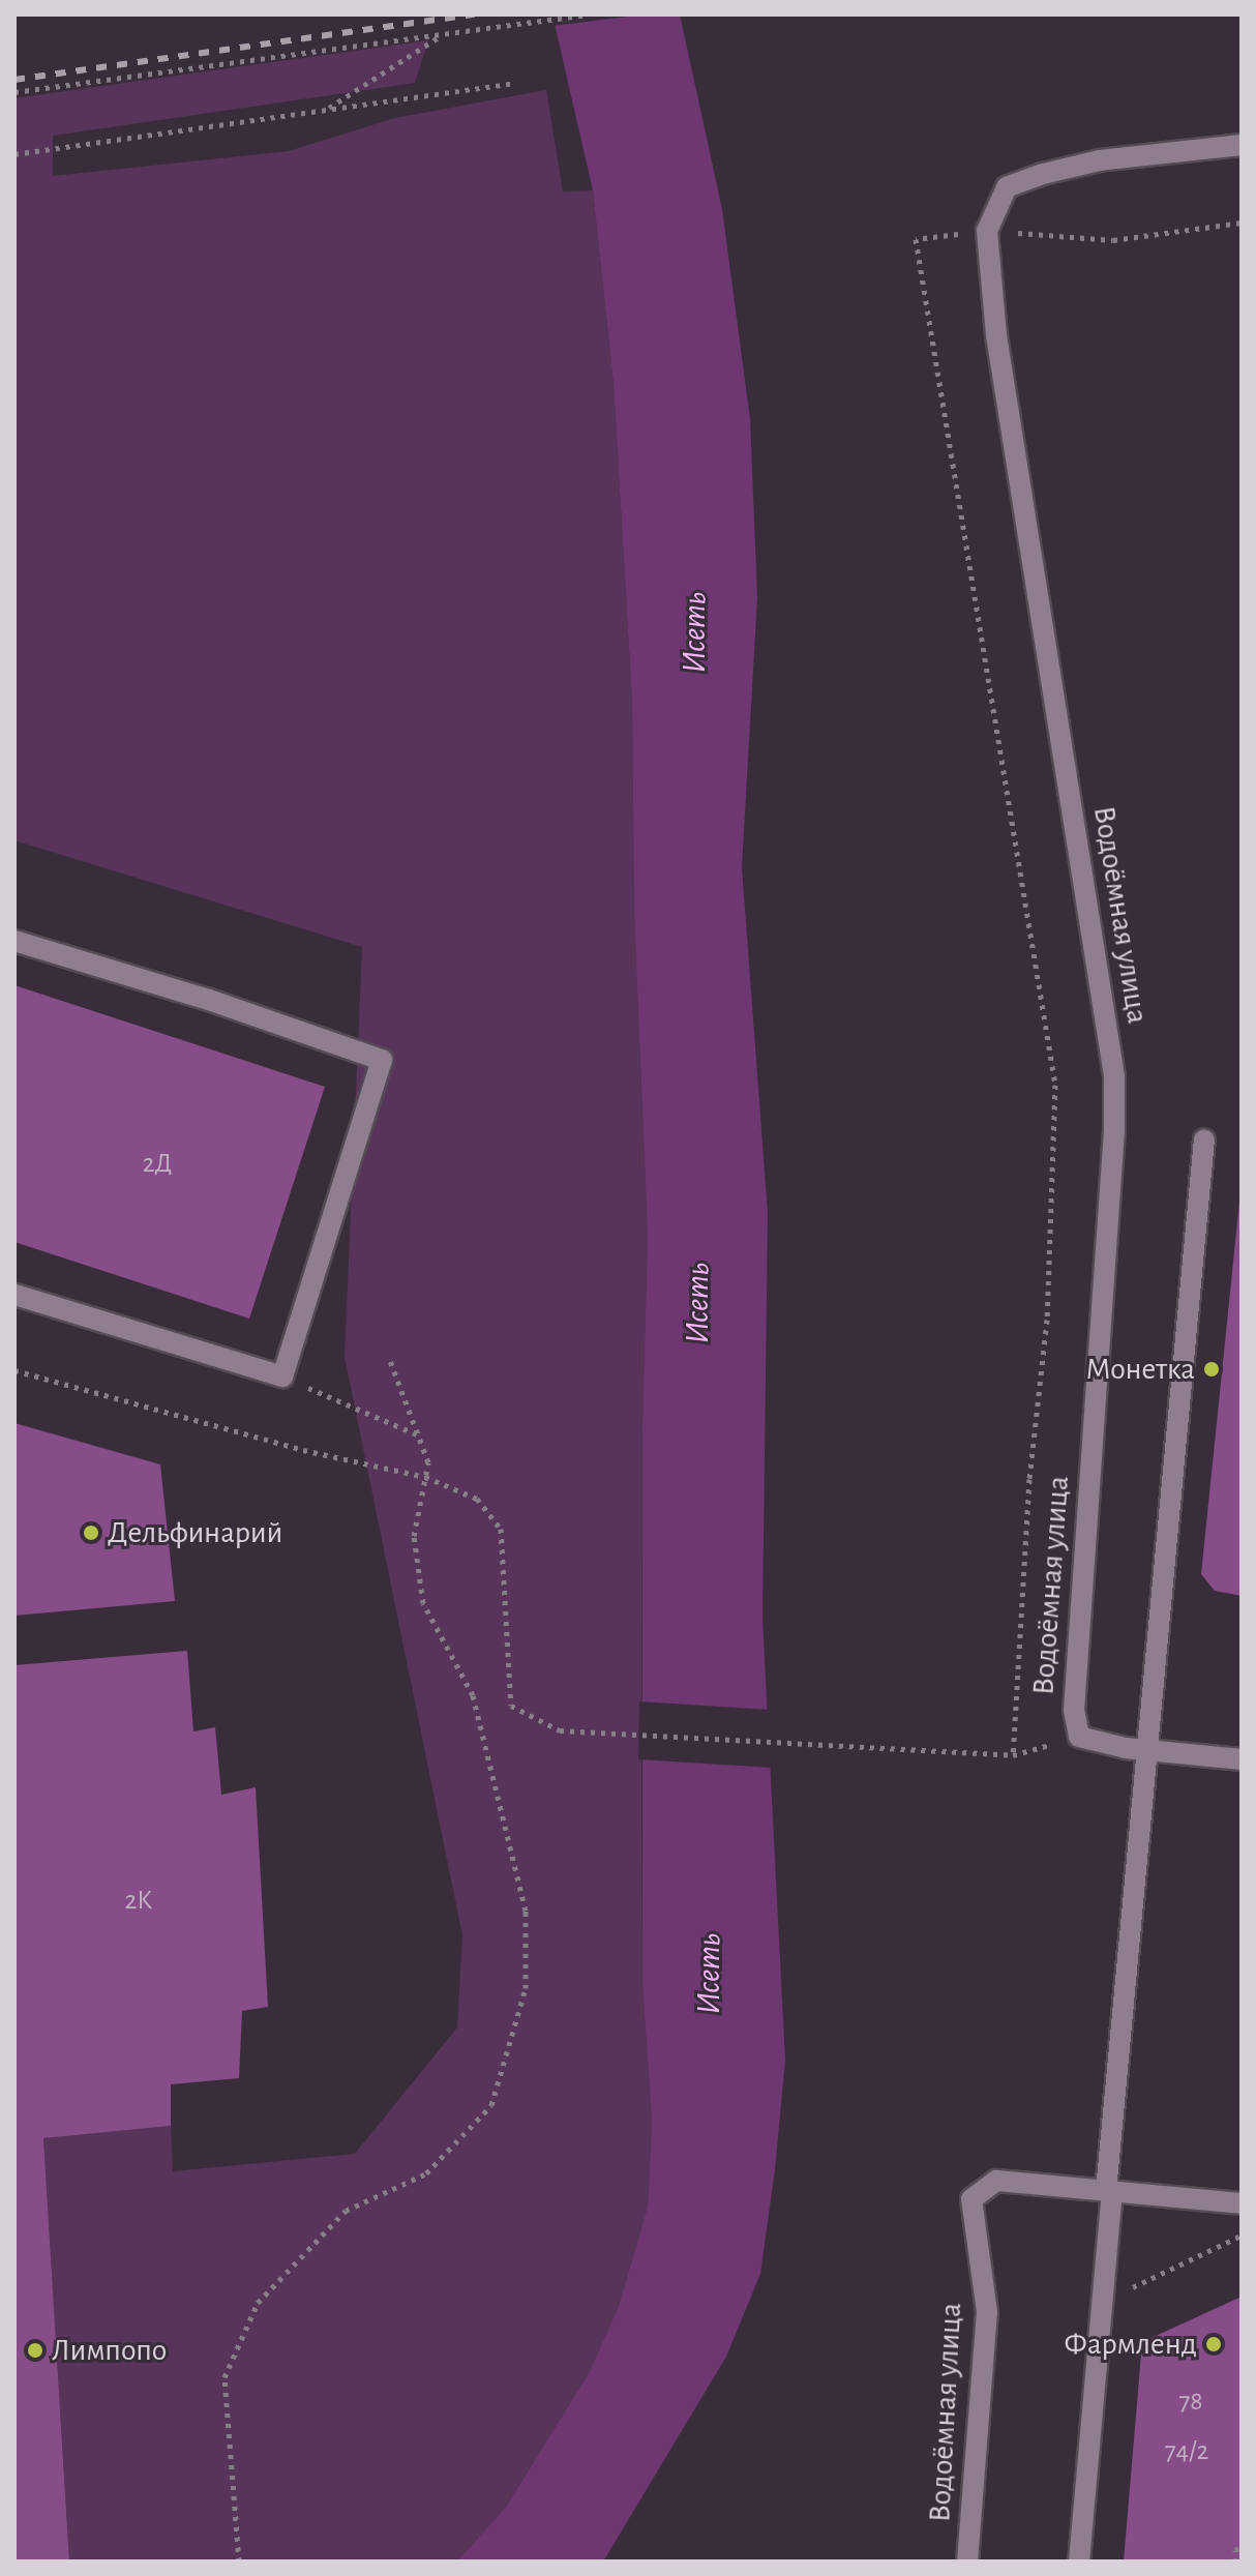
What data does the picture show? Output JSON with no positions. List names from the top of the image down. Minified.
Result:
{"streets":{"street":["Водоёмная улица"]},"water":["Исеть"],"places":["Монетка","Дельфинарий","Фармленд","Лимпопо"],"house_numbers":["2Д","2К","78","74/2"]}
